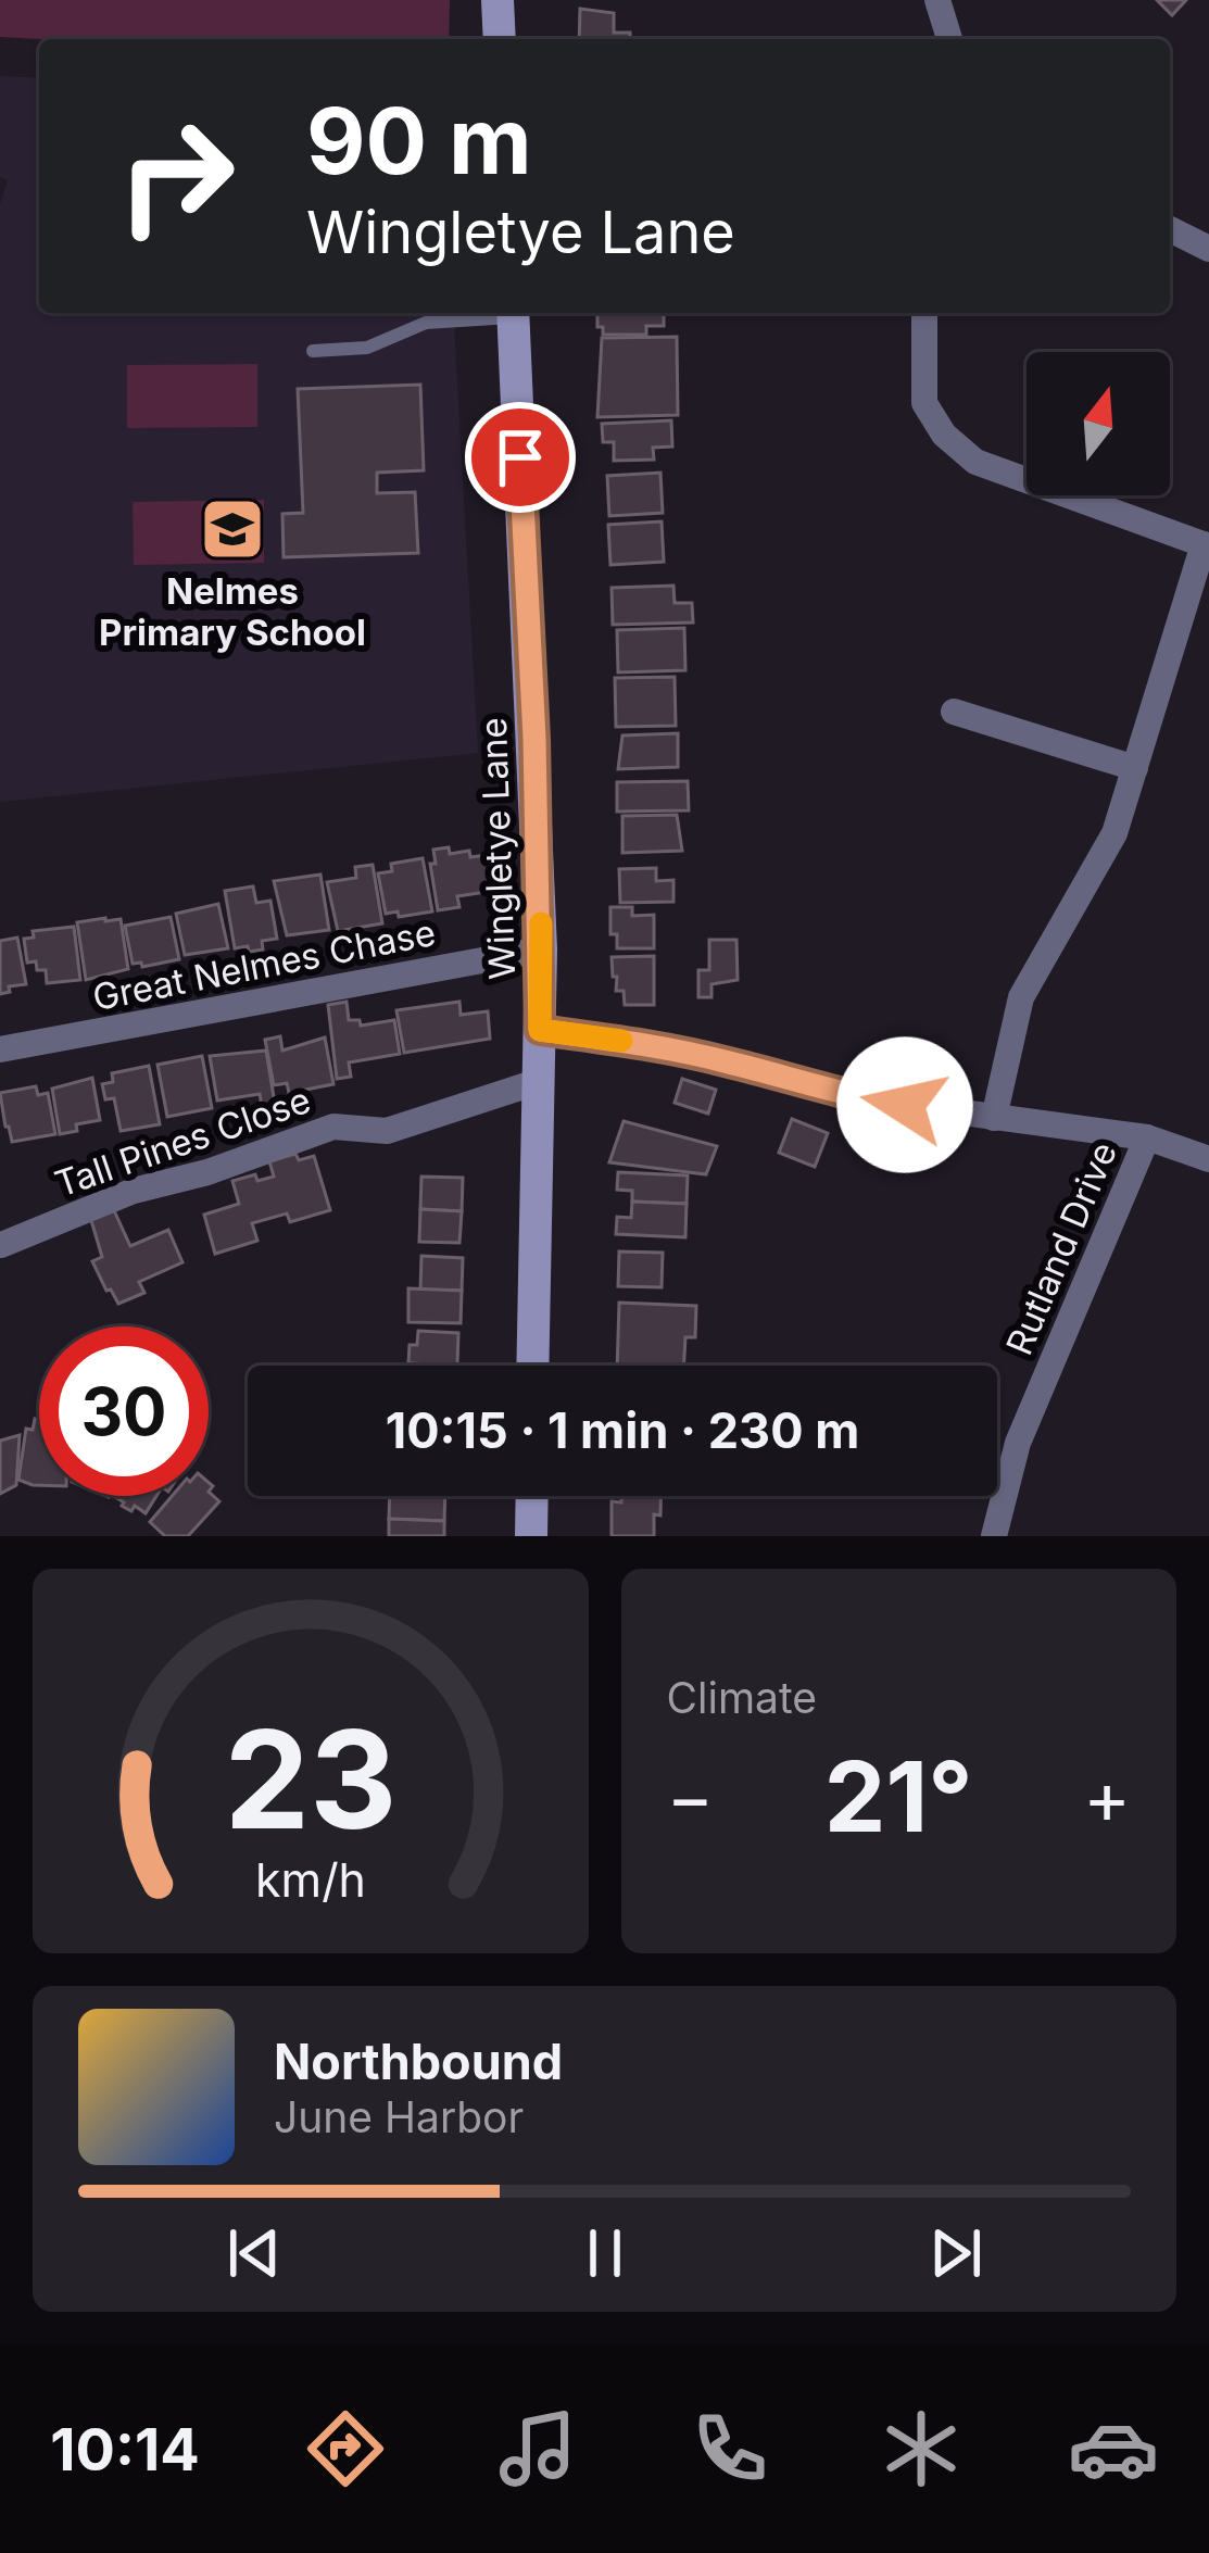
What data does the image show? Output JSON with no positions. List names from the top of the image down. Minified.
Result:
{"streets":{"street":["Wingletye Lane","Great Nelmes Chase","Tall Pines Close","Rutland Drive"]},"crossings":[["Wingletye Lane","Great Nelmes Chase"],["Wingletye Lane","Tall Pines Close"]],"places":{"school or university":["Nelmes Primary School"]},"north":"top","page":{"turn":["90 m","Wingletye Lane"],"limit":"30","trip":"10:15 · 1 min · 230 m","tile":"Climate","heat":["−","21°","+"],"song":["Northbound","June Harbor"],"tabs":"10:14","gauge":["23","km/h"]}}
